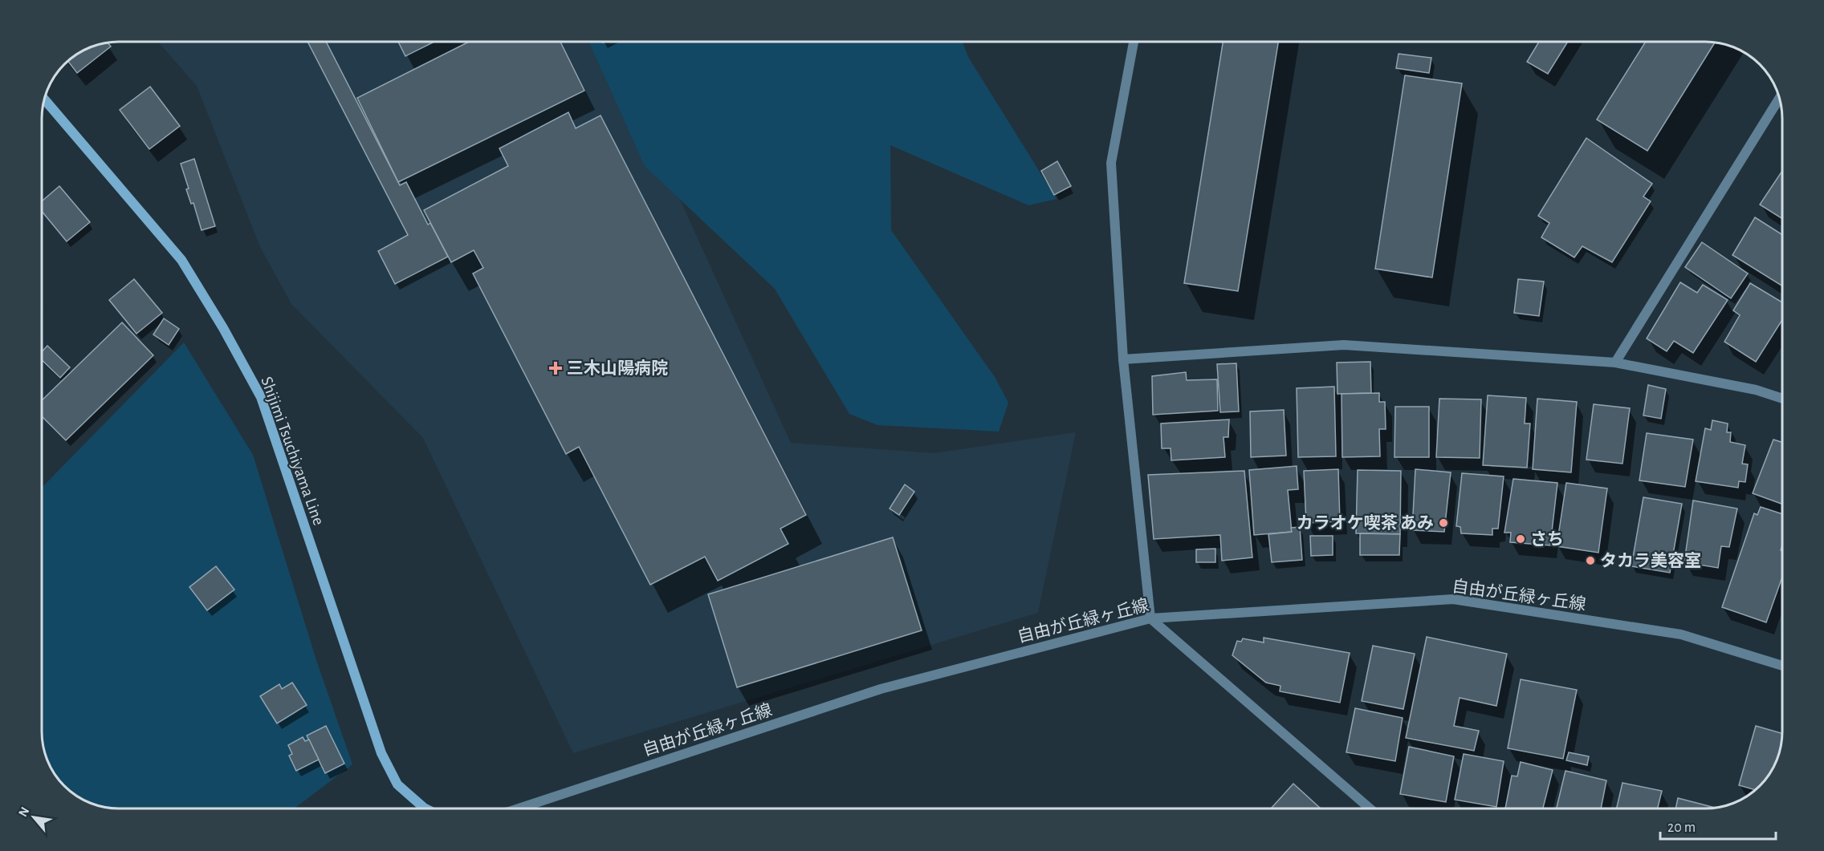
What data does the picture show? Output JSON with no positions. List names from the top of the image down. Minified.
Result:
{"streets":{"main road":["Shijimi Tsuchiyama Line"],"street":["自由が丘緑ヶ丘線"]},"places":{"health":["三木山陽病院"],"other":["カラオケ喫茶 あみ","さち","タカラ美容室"]},"scale_bar":"20 m","north":"top left"}
